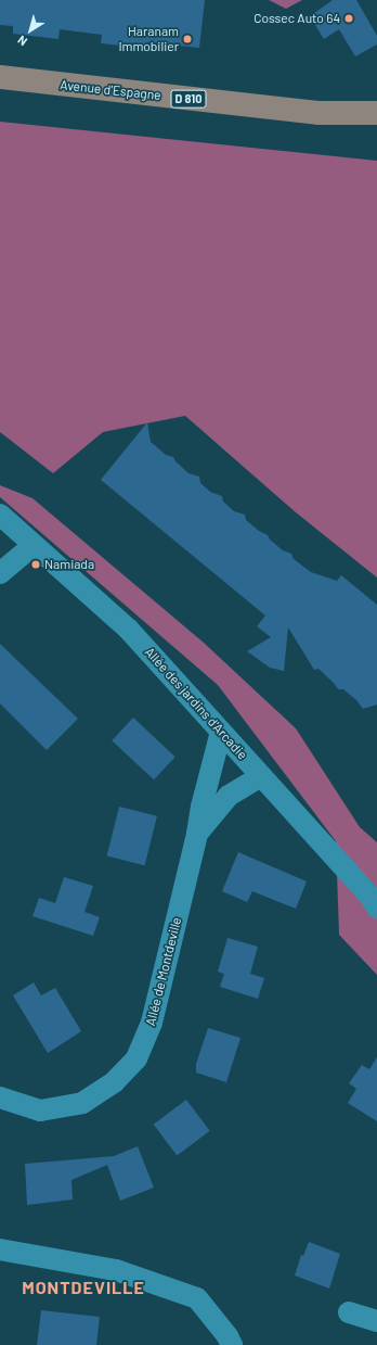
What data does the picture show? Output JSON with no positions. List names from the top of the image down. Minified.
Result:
{"streets":{"main road":["Avenue d'Espagne","D 810"],"street":["Allée des jardins d'Arcadie","Allée de Montdeville"]},"crossings":[["Allée des jardins d'Arcadie","Allée de Montdeville"]],"districts":["MONTDEVILLE"],"places":["Cossec Auto 64","Haranam Immobilier","Namiada"],"north":"bottom left"}
